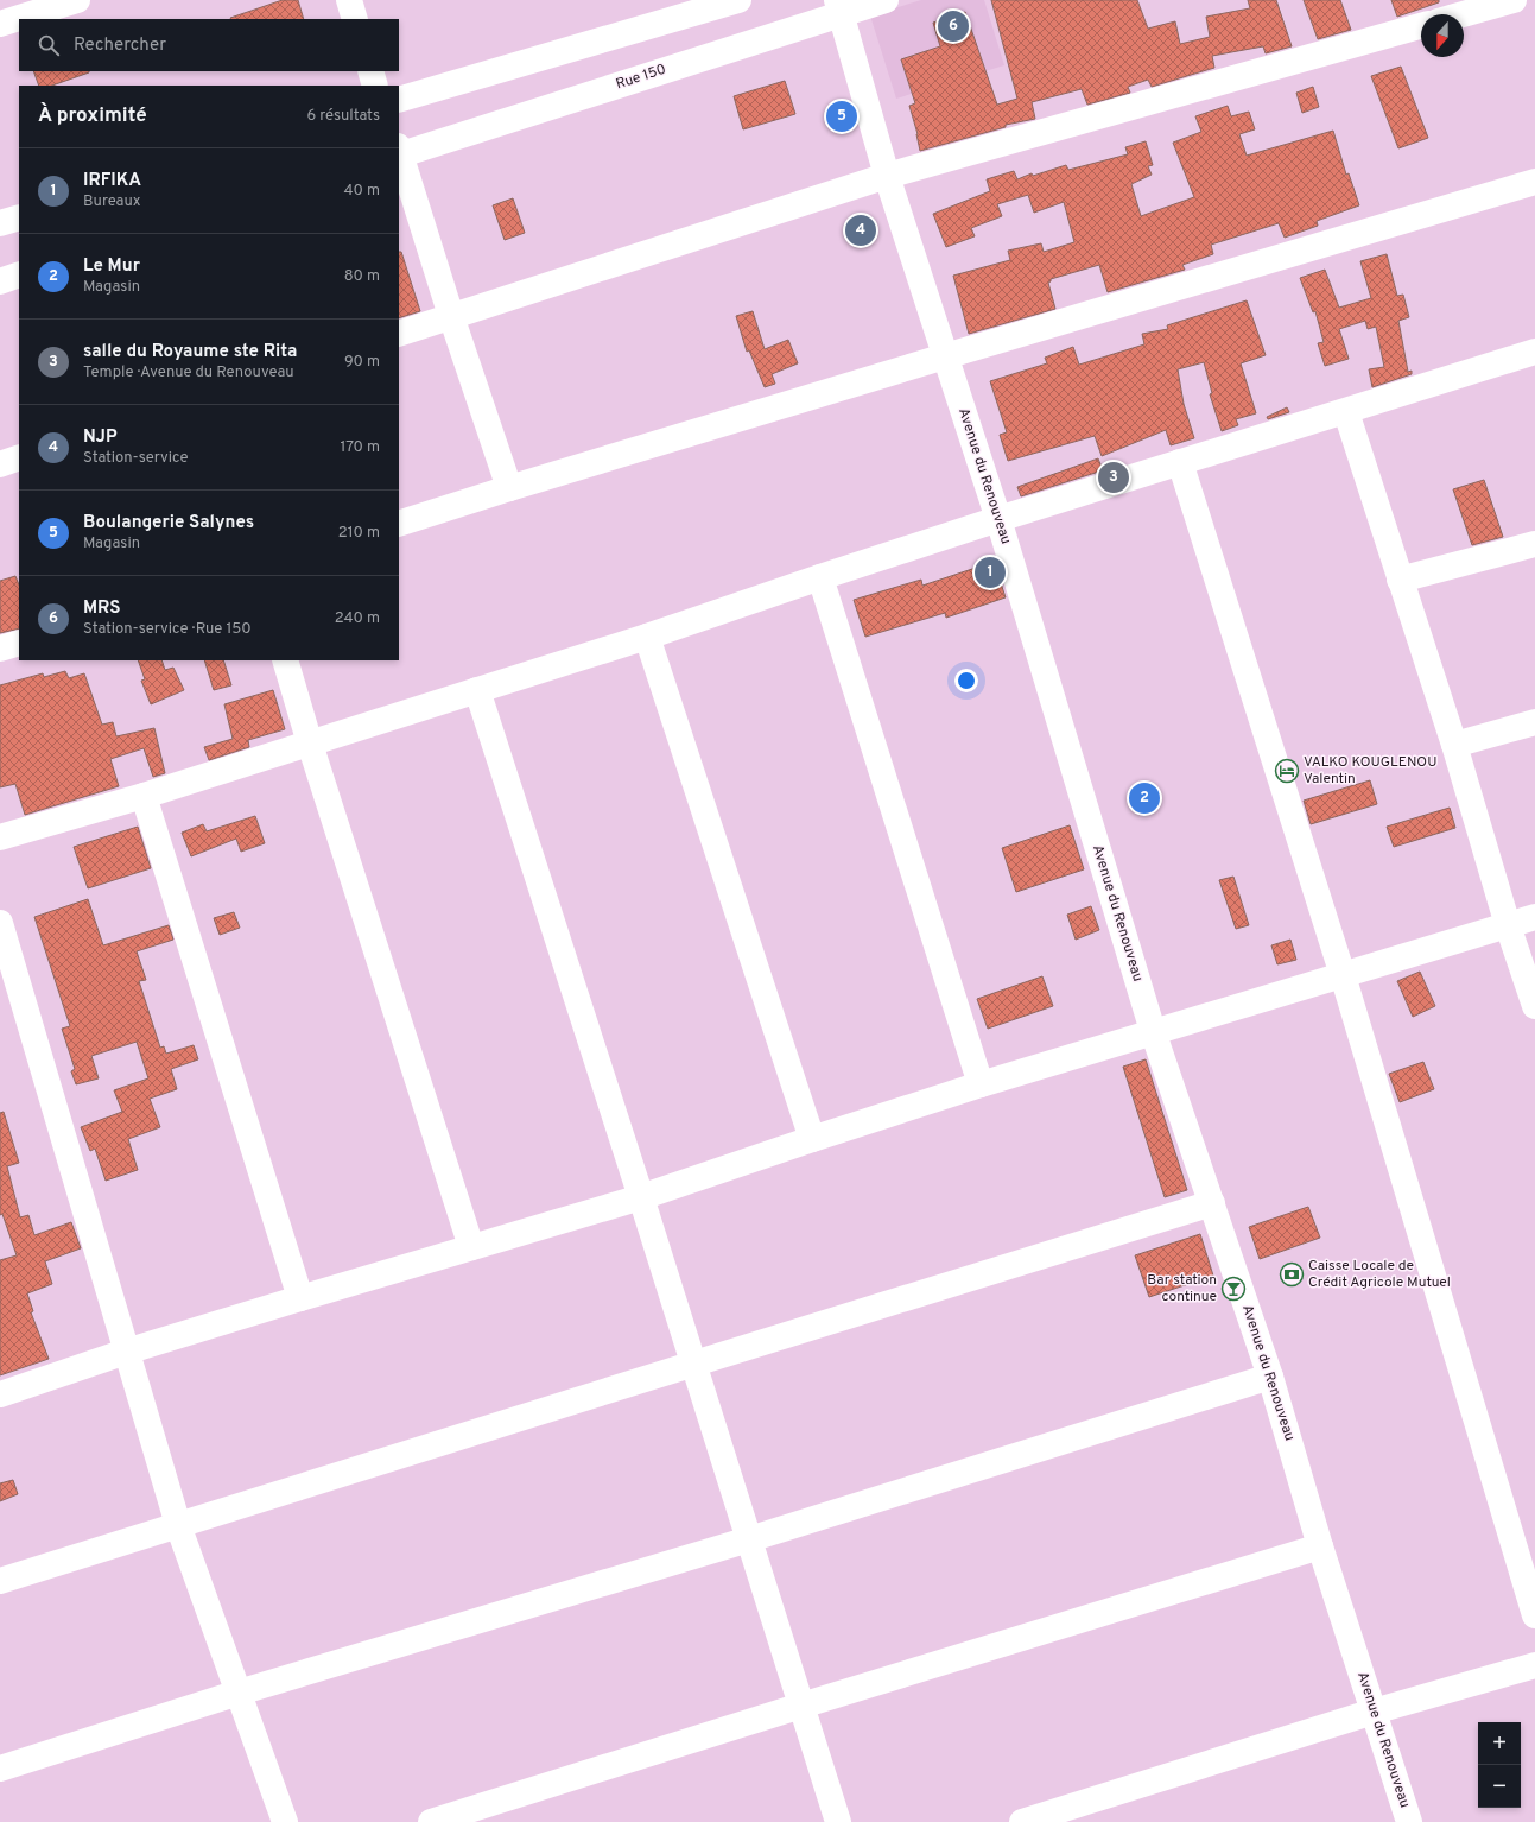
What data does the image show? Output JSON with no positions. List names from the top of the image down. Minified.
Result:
{"streets":{"street":["Rue 150","Avenue du Renouveau"]},"crossings":[["Rue 150","Avenue du Renouveau"]],"places":{"hotel":["VALKO KOUGLENOU Valentin"],"bank":["Caisse Locale de Crédit Agricole Mutuel"],"bar":["Bar station continue"]},"north":"bottom","page":{"pins":["6","5","4","3","1","2"],"search":"Rechercher","heading":["À proximité","6 résultats"],"list":[{"mark":"1","name":"IRFIKA","note":"Bureaux","value":"40 m"},{"mark":"2","name":"Le Mur","note":"Magasin","value":"80 m"},{"mark":"3","name":"salle du Royaume ste Rita","note":"Temple · Avenue du Renouveau","value":"90 m"},{"mark":"4","name":"NJP","note":"Station-service","value":"170 m"},{"mark":"5","name":"Boulangerie Salynes","note":"Magasin","value":"210 m"},{"mark":"6","name":"MRS","note":"Station-service · Rue 150","value":"240 m"}],"map_buttons":["+","−"]}}
